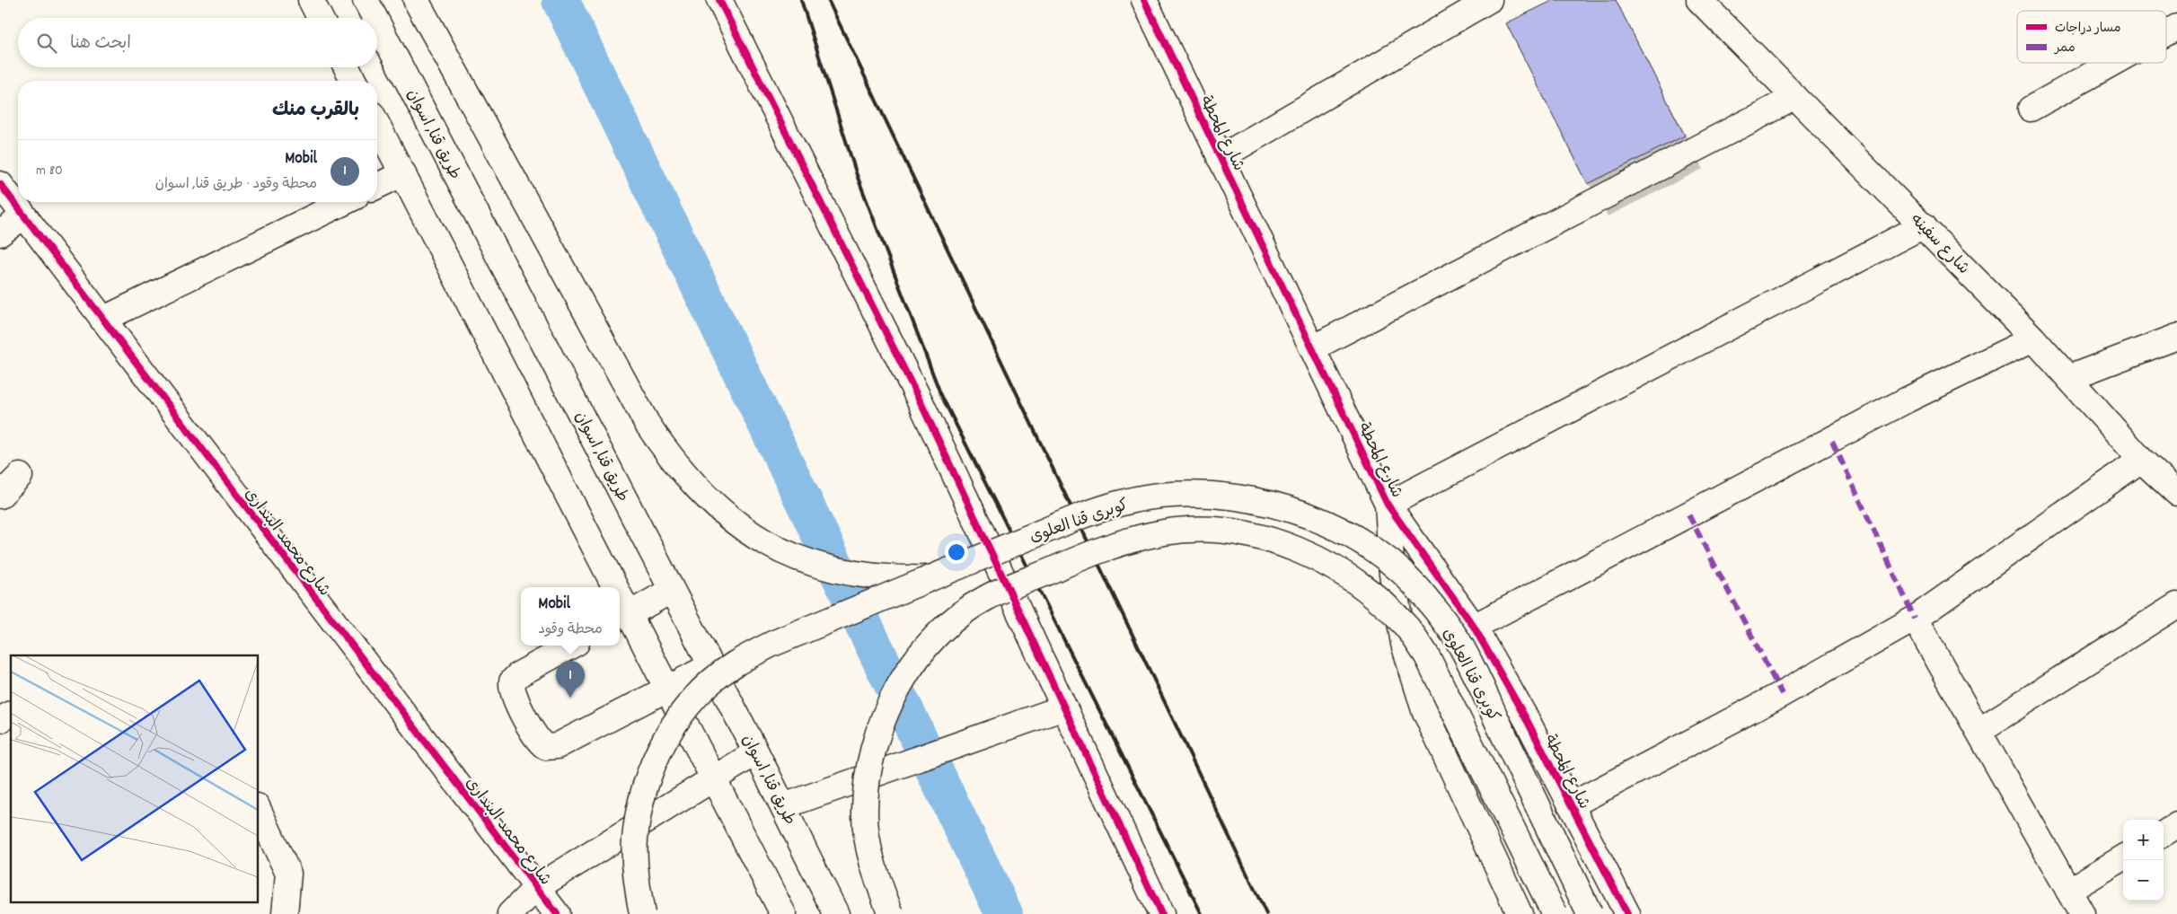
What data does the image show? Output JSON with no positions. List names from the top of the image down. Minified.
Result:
{"streets":{"main road":["شارع المحطة","طريق قنا, اسوان","شارع سفينه","كوبرى قنا العلوى","شارع محمد البندارى"]},"legend":["مسار دراجات","ممر"],"page":{"search":"ابحث هنا","heading":"بالقرب منك","list":[{"mark":"1","name":"Mobil","note":"محطة وقود · طريق قنا, اسوان","value":"80 m"}],"popup":["Mobil","محطة وقود"],"pins":"1","map_buttons":["+","−"]}}
